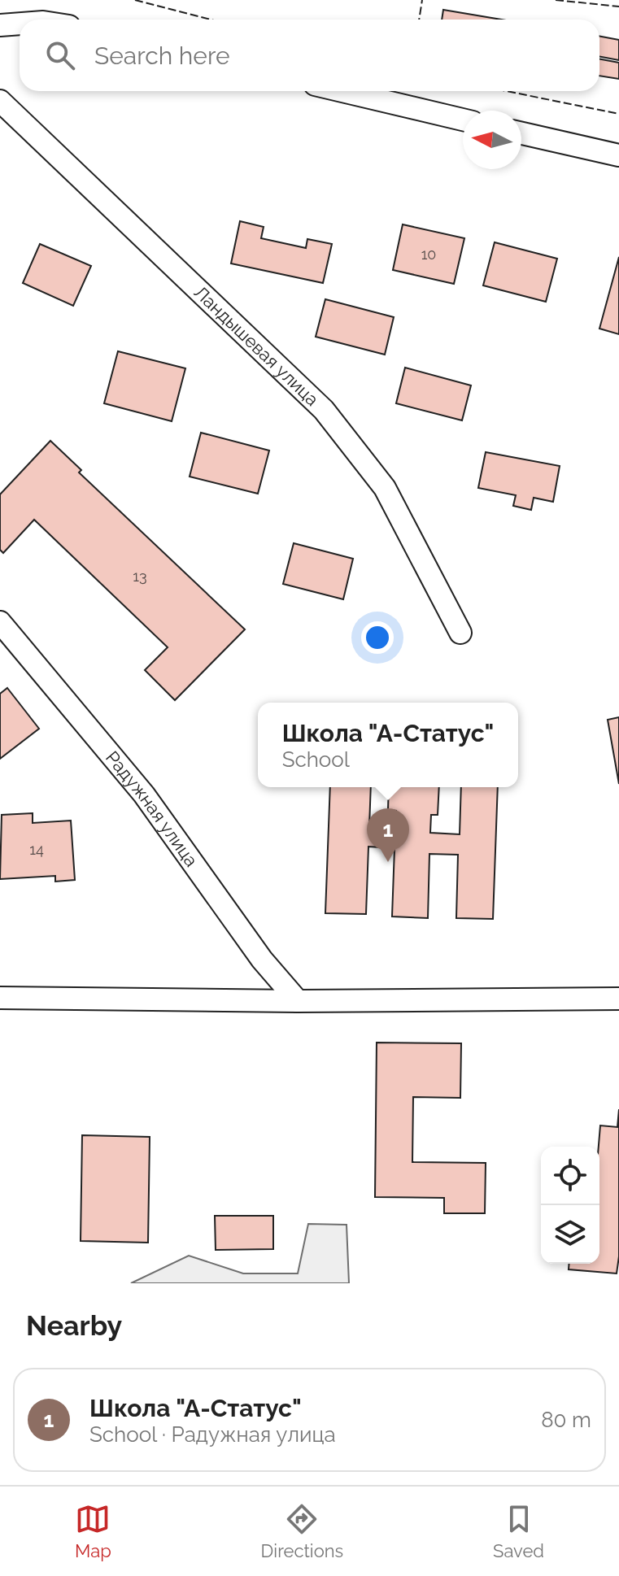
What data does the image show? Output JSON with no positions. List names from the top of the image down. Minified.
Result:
{"streets":{"street":["Ландышевая улица","Радужная улица"]},"house_numbers":["10","13","14"],"north":"left","page":{"search":"Search here","popup":["Школа \"А-Статус\"","School"],"pins":"1","heading":"Nearby","list":[{"mark":"1","name":"Школа \"А-Статус\"","note":"School · Радужная улица","value":"80 m"}],"nav":["Map","Directions","Saved"]}}
